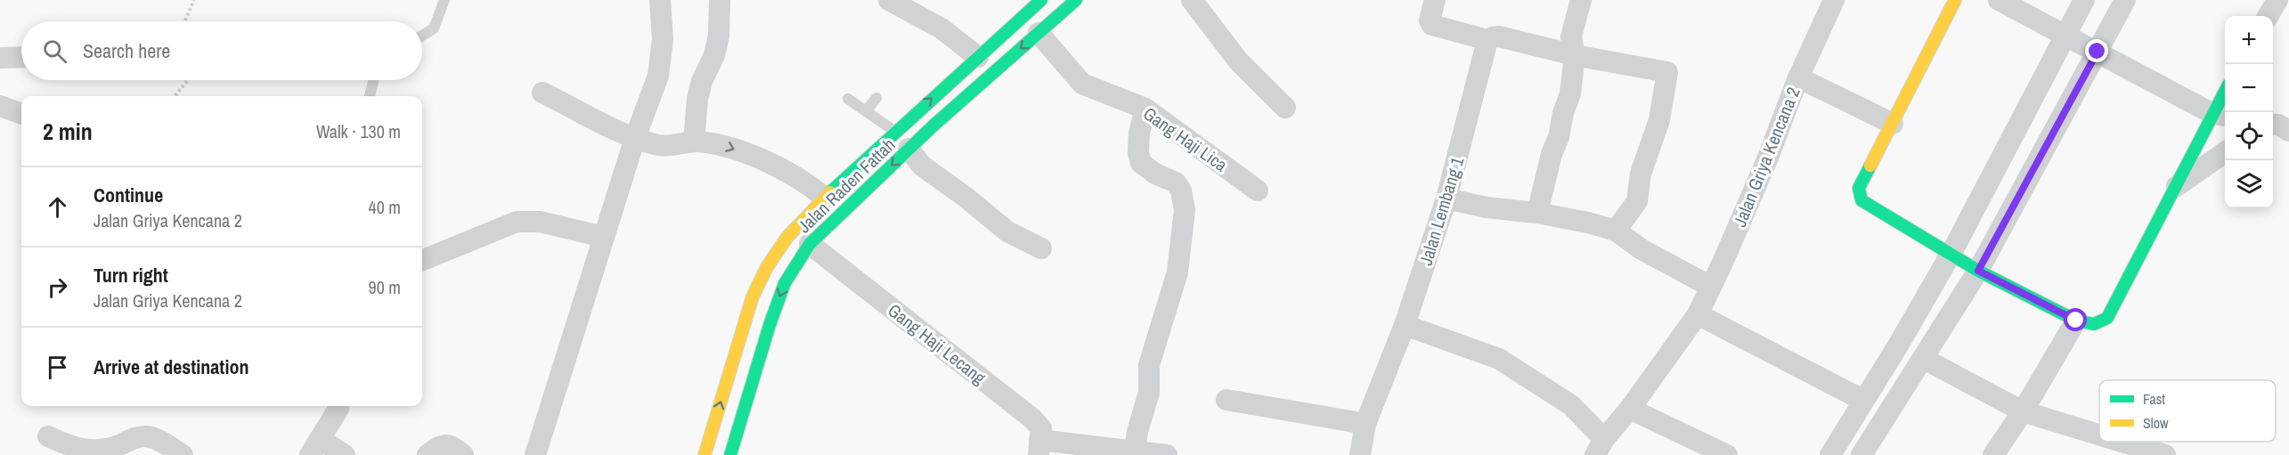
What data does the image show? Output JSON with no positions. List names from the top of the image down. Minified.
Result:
{"streets":{"main road":["Jalan Raden Fattah"],"street":["Gang Haji Lica","Jalan Griya Kencana 2","Jalan Lembang 1","Gang Haji Lecang"]},"crossings":[["Gang Haji Lica","Jalan Raden Fattah"],["Jalan Raden Fattah","Gang Haji Lecang"]],"legend":["Fast","Slow"],"page":{"map_buttons":["+","−"],"search":"Search here","heading":["2 min","Walk · 130 m"],"list":[["Continue","Jalan Griya Kencana 2","40 m"],["Turn right","Jalan Griya Kencana 2","90 m"],"Arrive at destination"]}}
